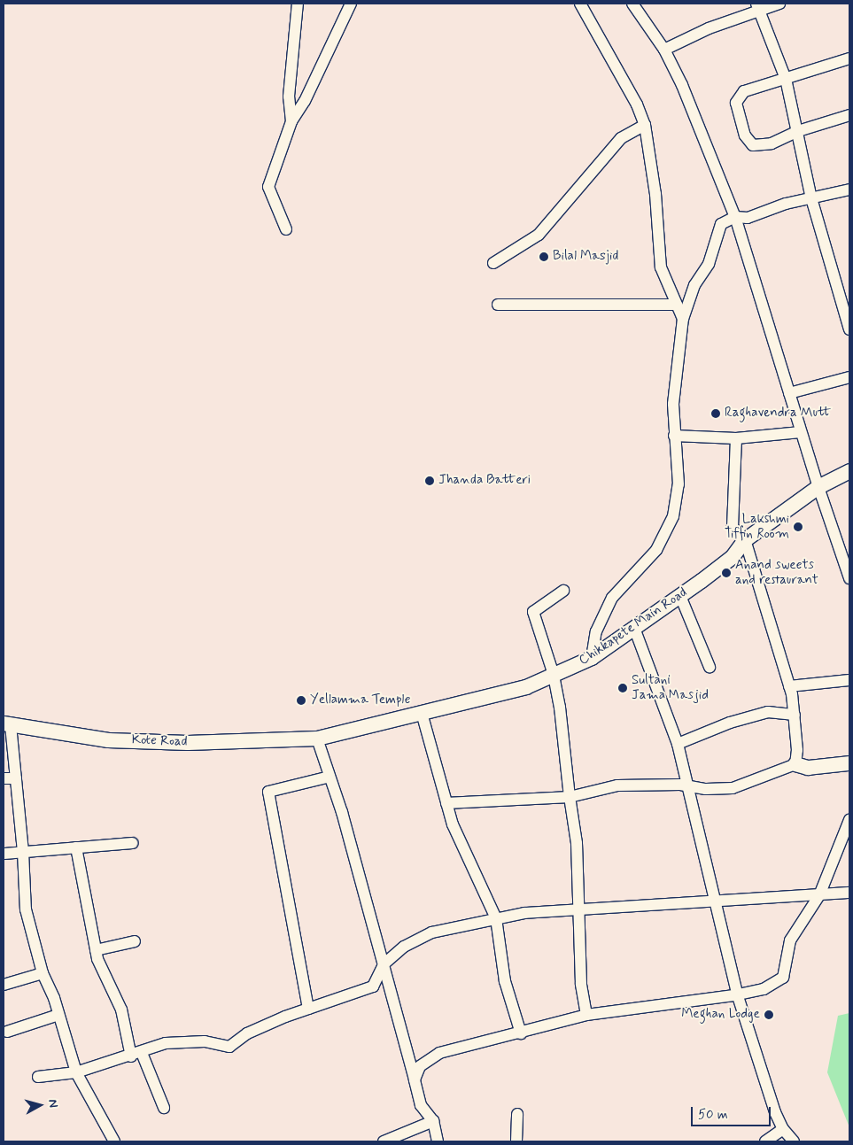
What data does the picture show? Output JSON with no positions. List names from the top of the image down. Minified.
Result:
{"streets":{"street":["Chikkapete Main Road","Kote Road"]},"crossings":[["Chikkapete Main Road","Kote Road"]],"places":["Bilal Masjid","Raghavendra Mutt","Jhanda Batteri","Lakshmi Tiffin Room","Anand sweets and restaurant","Sultani Jama Masjid","Yellamma Temple","Meghan Lodge"],"scale_bar":"50 m","north":"right"}
